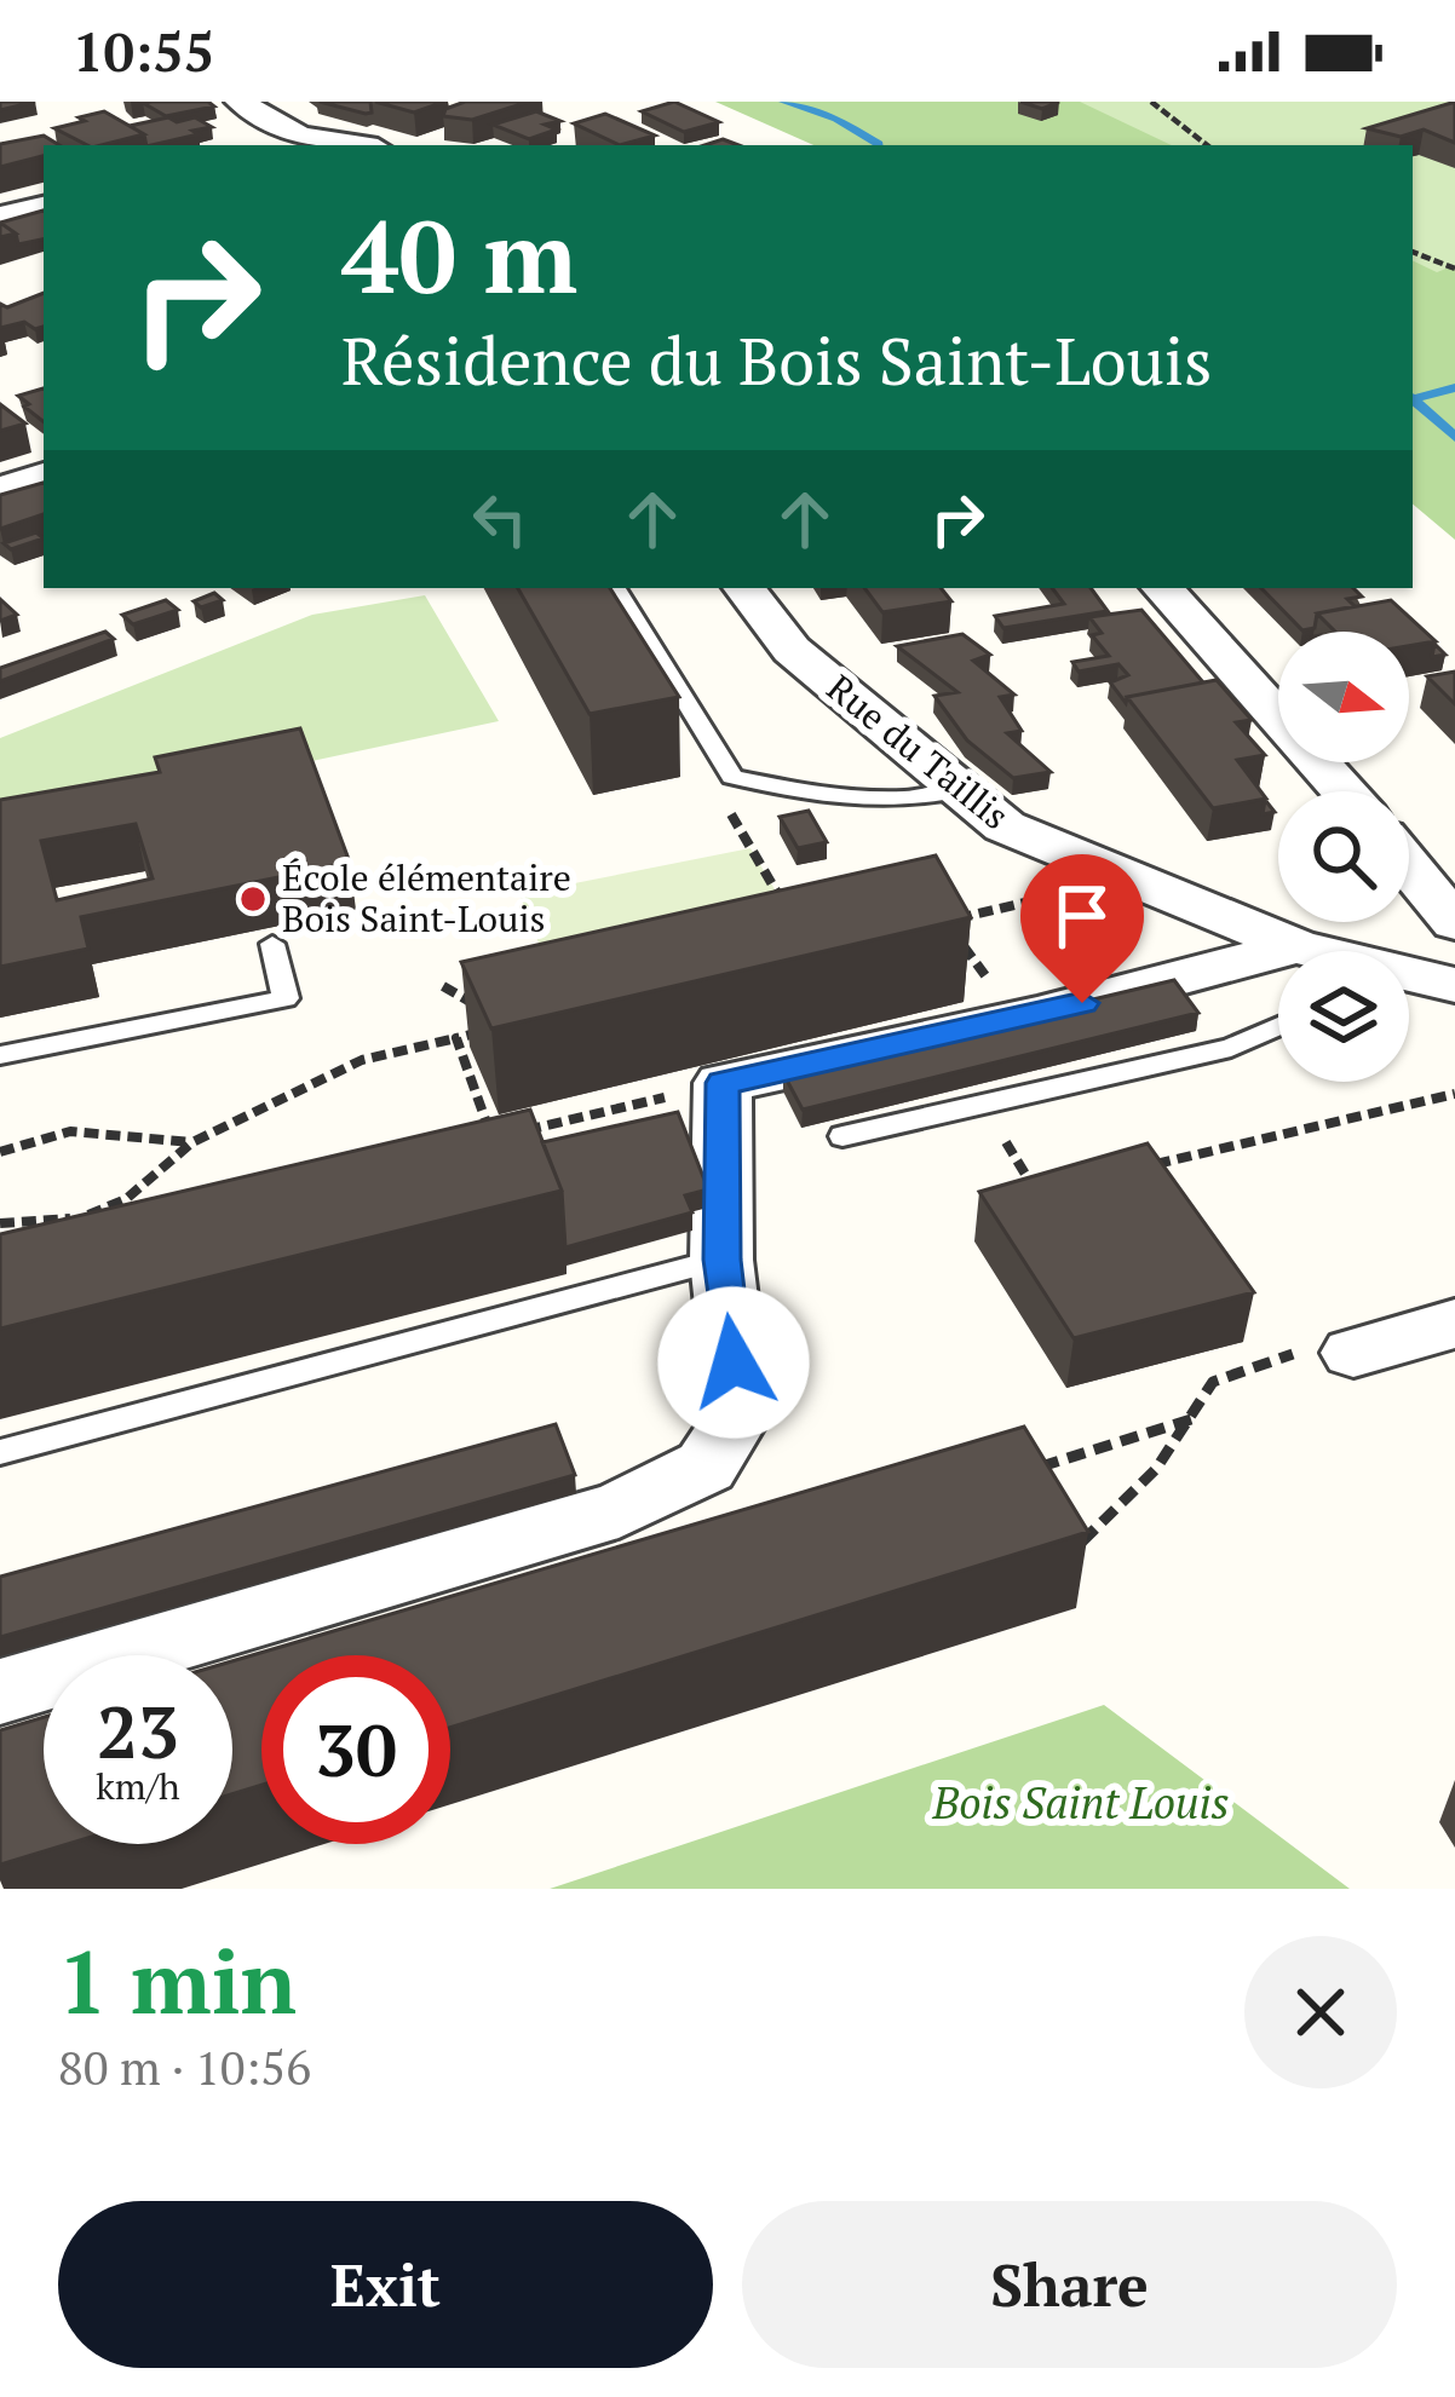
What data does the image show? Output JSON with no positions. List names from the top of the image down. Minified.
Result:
{"streets":{"street":["Rue du Taillis"]},"parks":["Bois Saint Louis"],"places":["École élémentaire Bois Saint-Louis"],"north":"right","page":{"status":"10:55","turn":["40 m","Résidence du Bois Saint-Louis"],"speed":"23 km/h","limit":"30","heading":["1 min","80 m · 10:56"],"buttons":["Exit","Share"]}}
